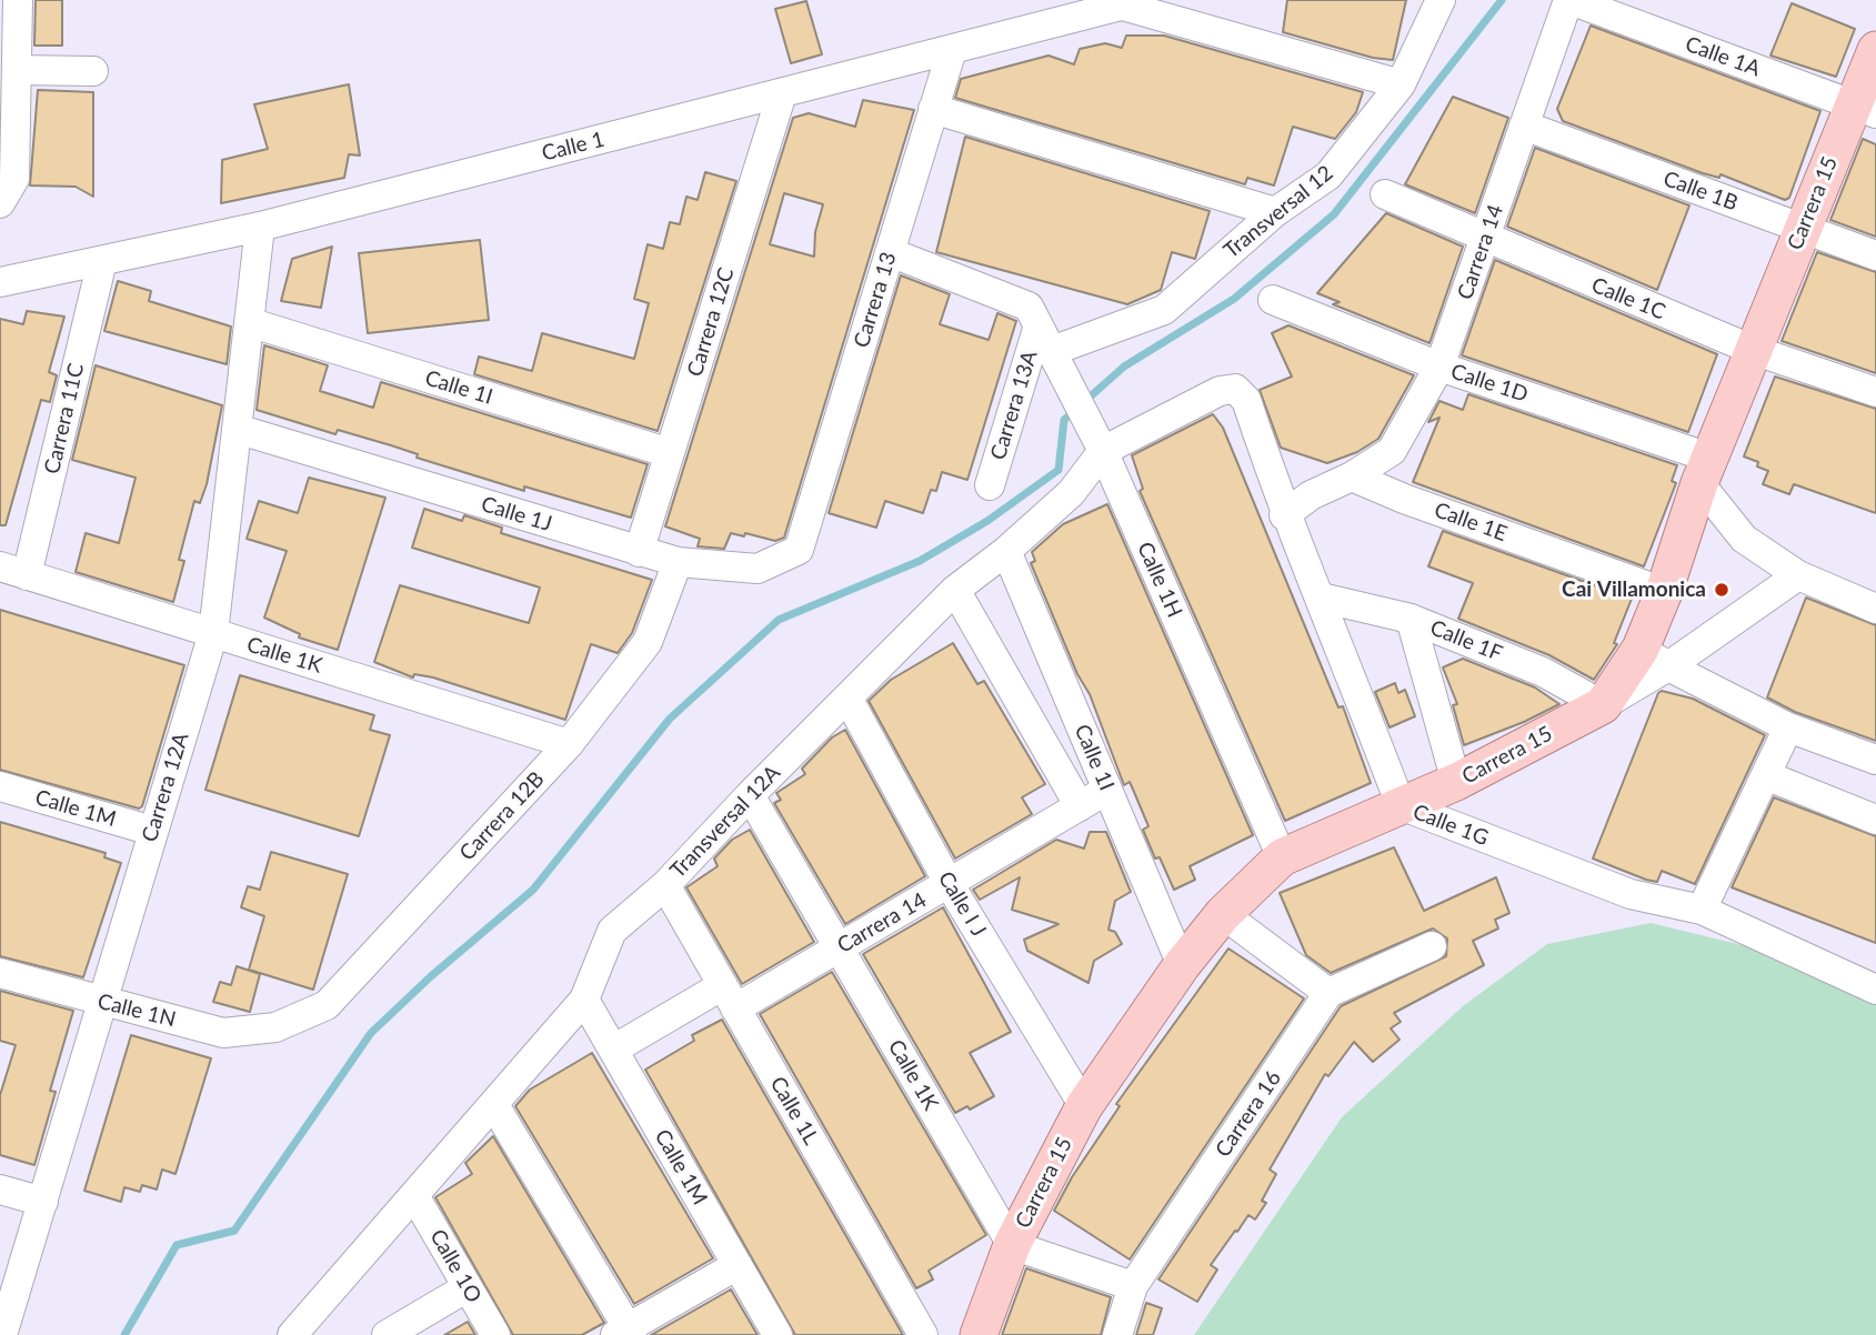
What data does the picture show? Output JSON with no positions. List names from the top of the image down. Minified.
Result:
{"streets":{"main road":["Carrera 15"],"street":["Calle 1A","Calle 1","Calle 1B","Transversal 12","Carrera 14","Calle 1C","Carrera 13","Carrera 12C","Calle 1D","Calle 1I","Carrera 13A","Carrera 11C","Calle 1J","Calle 1E","Calle 1H","Calle 1F","Calle 1K","Carrera 12A","Calle 1M","Carrera 12B","Transversal 12A","Calle 1G","Calle I J","Calle 1N","Calle 1L","Carrera 16","Calle 1O"]},"crossings":[["Calle 1A","Carrera 15"],["Calle 1A","Carrera 14"],["Calle 1","Carrera 13"],["Calle 1","Carrera 12C"],["Calle 1","Carrera 11C"],["Calle 1","Carrera 12A"],["Calle 1B","Carrera 15"],["Calle 1B","Carrera 14"],["Carrera 15","Calle 1C"],["Carrera 15","Calle 1D"],["Carrera 15","Calle 1I"],["Carrera 15","Calle 1E"],["Carrera 15","Calle 1H"],["Carrera 15","Calle 1F"],["Carrera 15","Calle 1K"],["Carrera 15","Calle 1G"],["Carrera 15","Calle I J"],["Transversal 12","Carrera 13A"],["Transversal 12","Calle 1H"],["Carrera 14","Calle 1C"],["Carrera 14","Calle 1D"],["Carrera 14","Calle 1I"],["Carrera 14","Calle 1E"],["Carrera 14","Calle 1K"],["Carrera 14","Calle 1M"],["Carrera 14","Calle I J"],["Carrera 14","Calle 1L"],["Carrera 13","Calle 1J"],["Carrera 12C","Calle 1I"],["Carrera 12C","Calle 1J"],["Calle 1I","Carrera 12A"],["Calle 1I","Transversal 12A"],["Carrera 13A","Calle 1H"],["Carrera 11C","Calle 1K"],["Calle 1J","Carrera 12A"],["Calle 1J","Carrera 12B"],["Calle 1H","Transversal 12A"],["Calle 1F","Calle 1G"],["Calle 1K","Carrera 12A"],["Calle 1K","Carrera 12B"],["Calle 1K","Transversal 12A"],["Carrera 12A","Calle 1M"],["Carrera 12A","Calle 1N"],["Calle 1M","Transversal 12A"],["Carrera 12B","Calle 1N"],["Transversal 12A","Calle 1G"],["Transversal 12A","Calle I J"],["Transversal 12A","Calle 1L"],["Transversal 12A","Calle 1O"]],"places":["Cai Villamonica"]}
